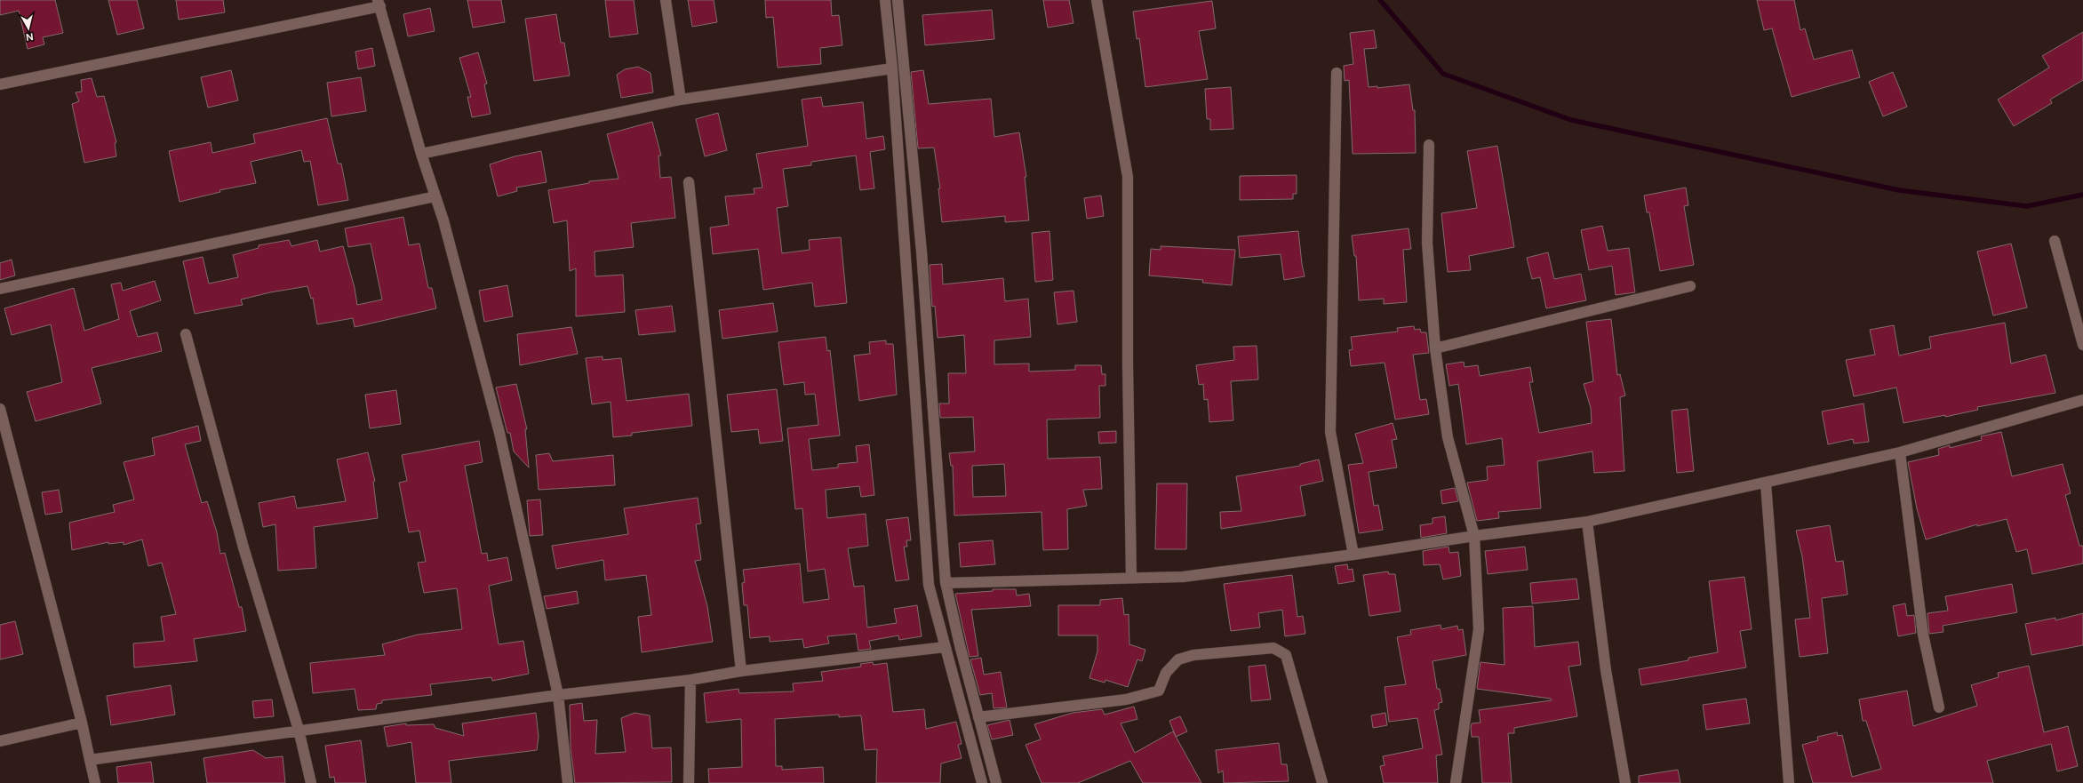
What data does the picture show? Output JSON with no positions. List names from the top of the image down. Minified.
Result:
{"north":"bottom"}
